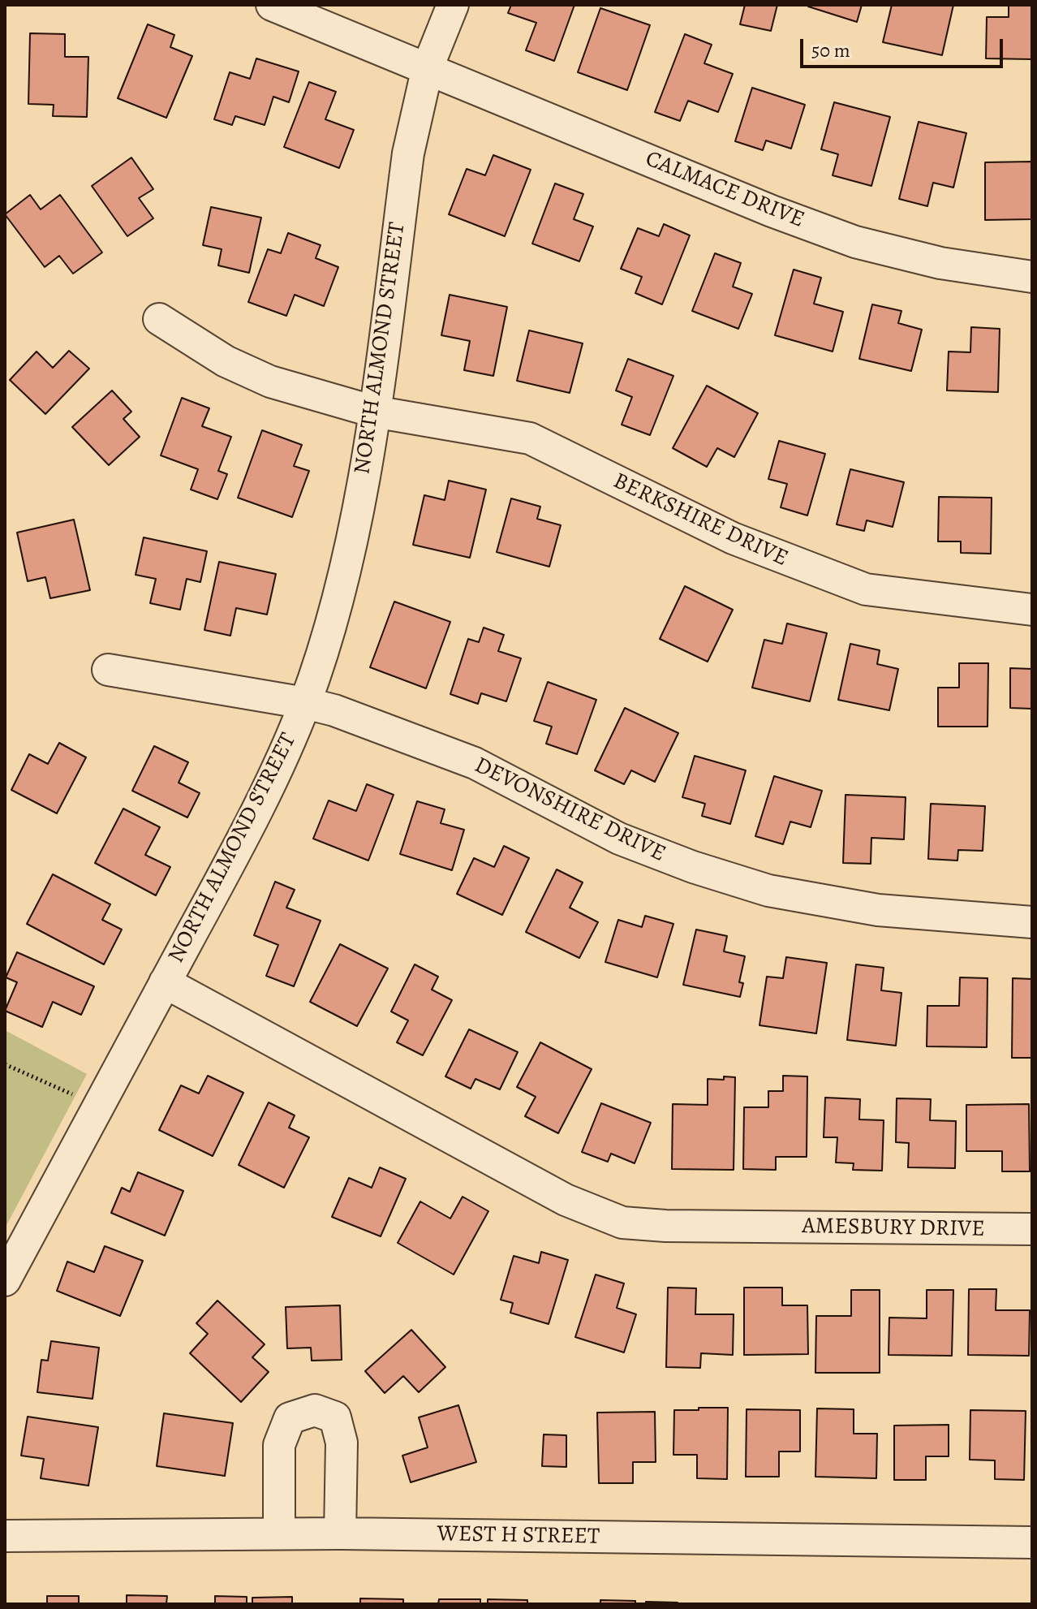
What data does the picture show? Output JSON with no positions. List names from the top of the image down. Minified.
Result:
{"streets":{"street":["CALMACE DRIVE","NORTH ALMOND STREET","BERKSHIRE DRIVE","DEVONSHIRE DRIVE","AMESBURY DRIVE","WEST H STREET"]},"crossings":[["CALMACE DRIVE","NORTH ALMOND STREET"],["NORTH ALMOND STREET","BERKSHIRE DRIVE"],["NORTH ALMOND STREET","DEVONSHIRE DRIVE"],["NORTH ALMOND STREET","AMESBURY DRIVE"]],"scale_bar":"50 m"}
